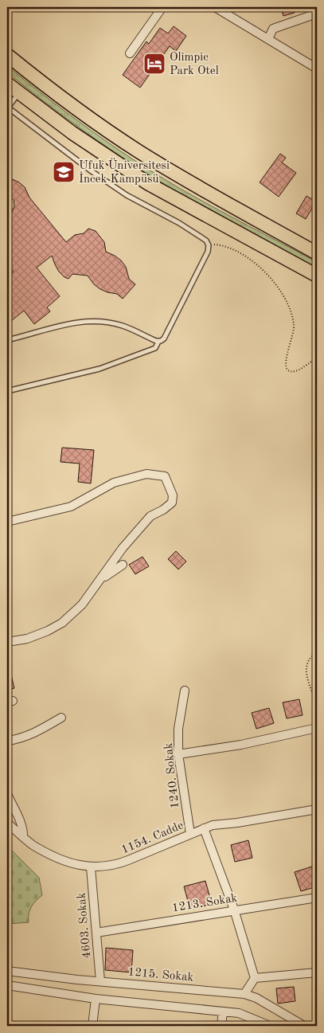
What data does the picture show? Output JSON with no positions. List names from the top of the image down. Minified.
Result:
{"streets":{"street":["1240. Sokak","1154. Cadde","1213. Sokak","4603. Sokak","1215. Sokak"]},"crossings":[["1240. Sokak","1154. Cadde"],["1154. Cadde","4603. Sokak"],["1213. Sokak","4603. Sokak"],["4603. Sokak","1215. Sokak"]],"places":{"hotel":["Olimpic Park Otel"],"school or university":["Ufuk Üniversitesi İncek Kampüsü"]}}
